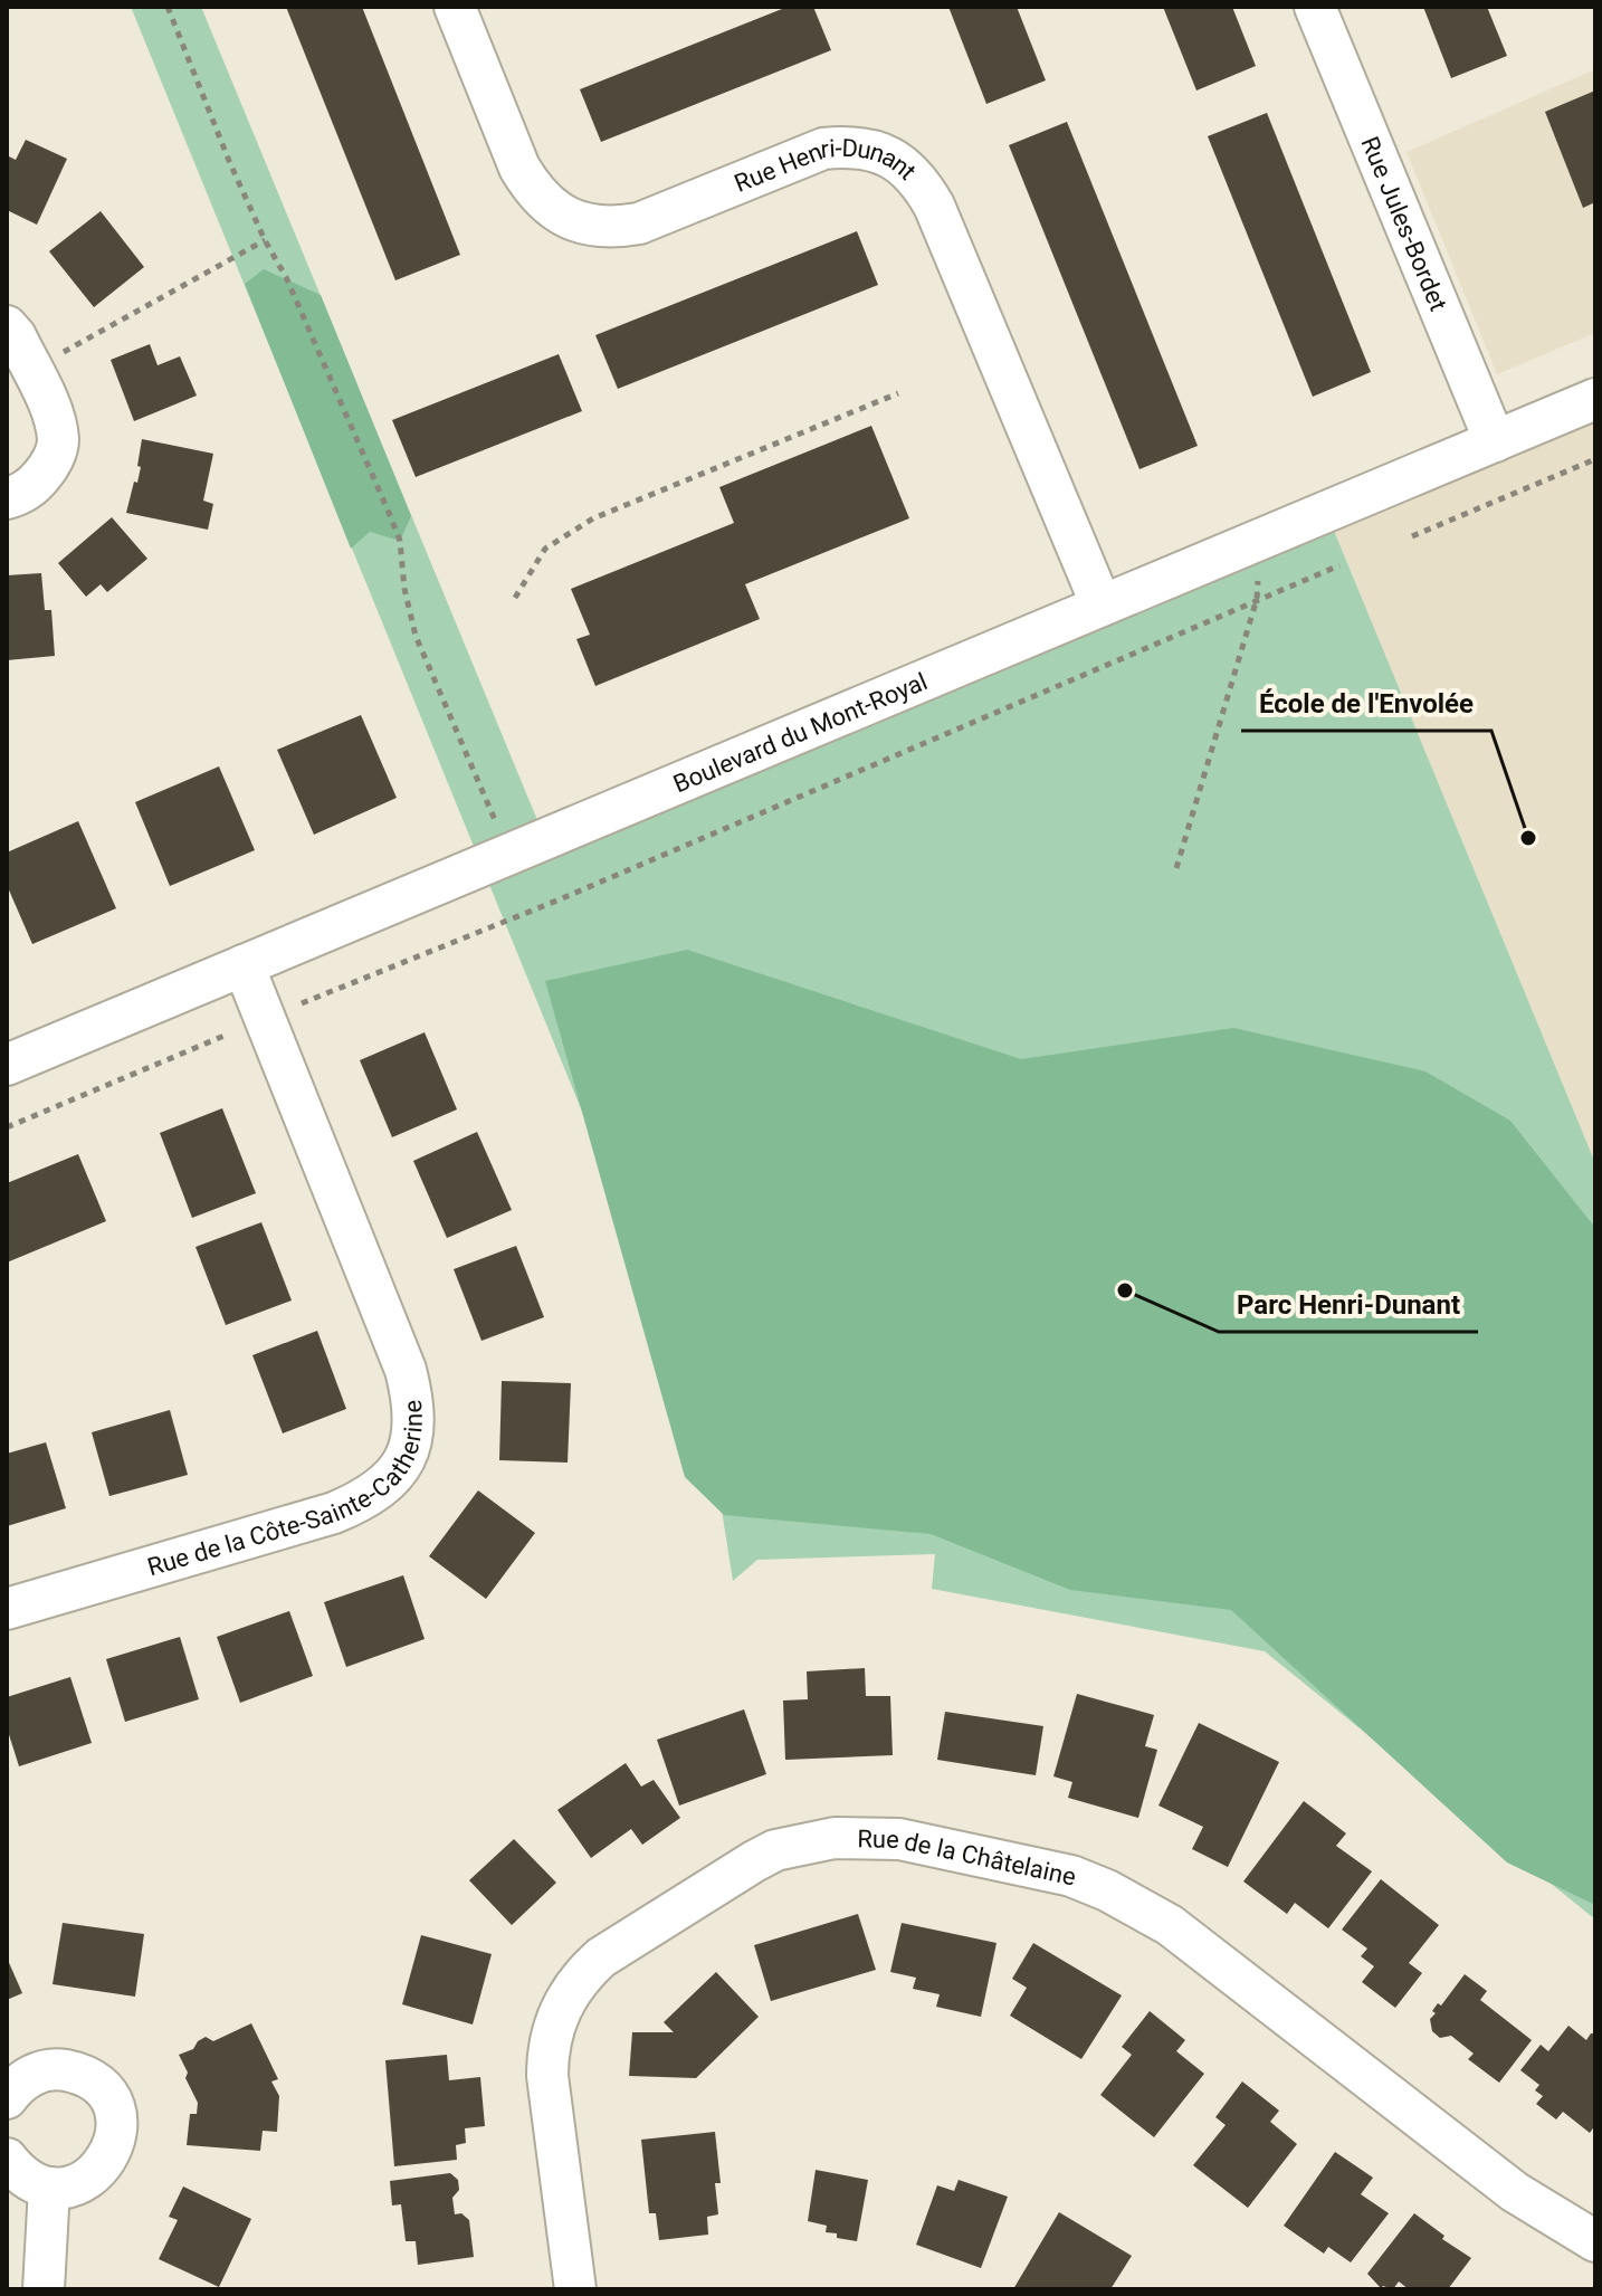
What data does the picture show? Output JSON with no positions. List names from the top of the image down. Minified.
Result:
{"streets":{"street":["Rue Henri-Dunant","Rue Jules-Bordet","Boulevard du Mont-Royal","Rue de la Côte-Sainte-Catherine","Rue de la Châtelaine"]},"crossings":[["Rue Henri-Dunant","Boulevard du Mont-Royal"],["Rue Jules-Bordet","Boulevard du Mont-Royal"],["Boulevard du Mont-Royal","Rue de la Côte-Sainte-Catherine"]],"places":["École de l'Envolée","Parc Henri-Dunant"]}
